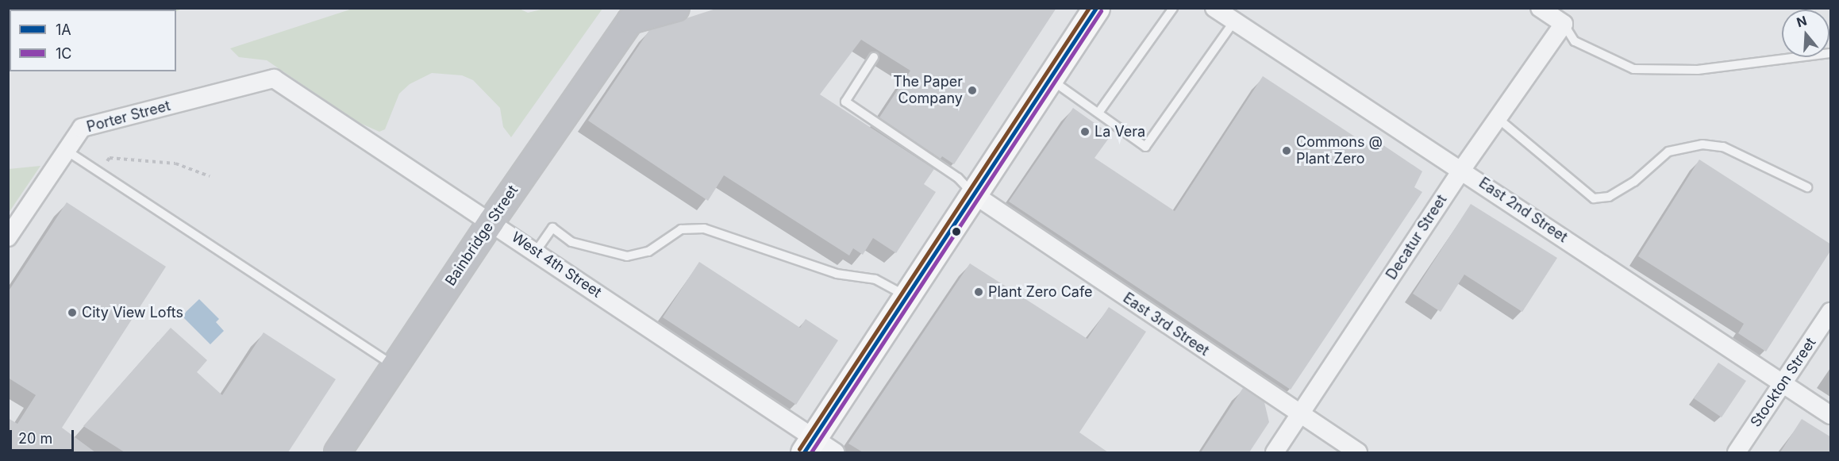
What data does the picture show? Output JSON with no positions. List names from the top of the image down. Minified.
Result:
{"streets":{"street":["Porter Street","East 2nd Street","Bainbridge Street","Decatur Street","West 4th Street","East 3rd Street","Stockton Street"]},"crossings":[["Porter Street","West 4th Street"],["East 2nd Street","Decatur Street"],["East 2nd Street","Stockton Street"],["Bainbridge Street","West 4th Street"],["Decatur Street","East 3rd Street"]],"places":["The Paper Company","La Vera","Commons @ Plant Zero","Plant Zero Cafe","City View Lofts"],"lines":["transit line 1A","transit line 1C"],"legend":["1A","1C"],"scale_bar":"20 m","north":"top"}
